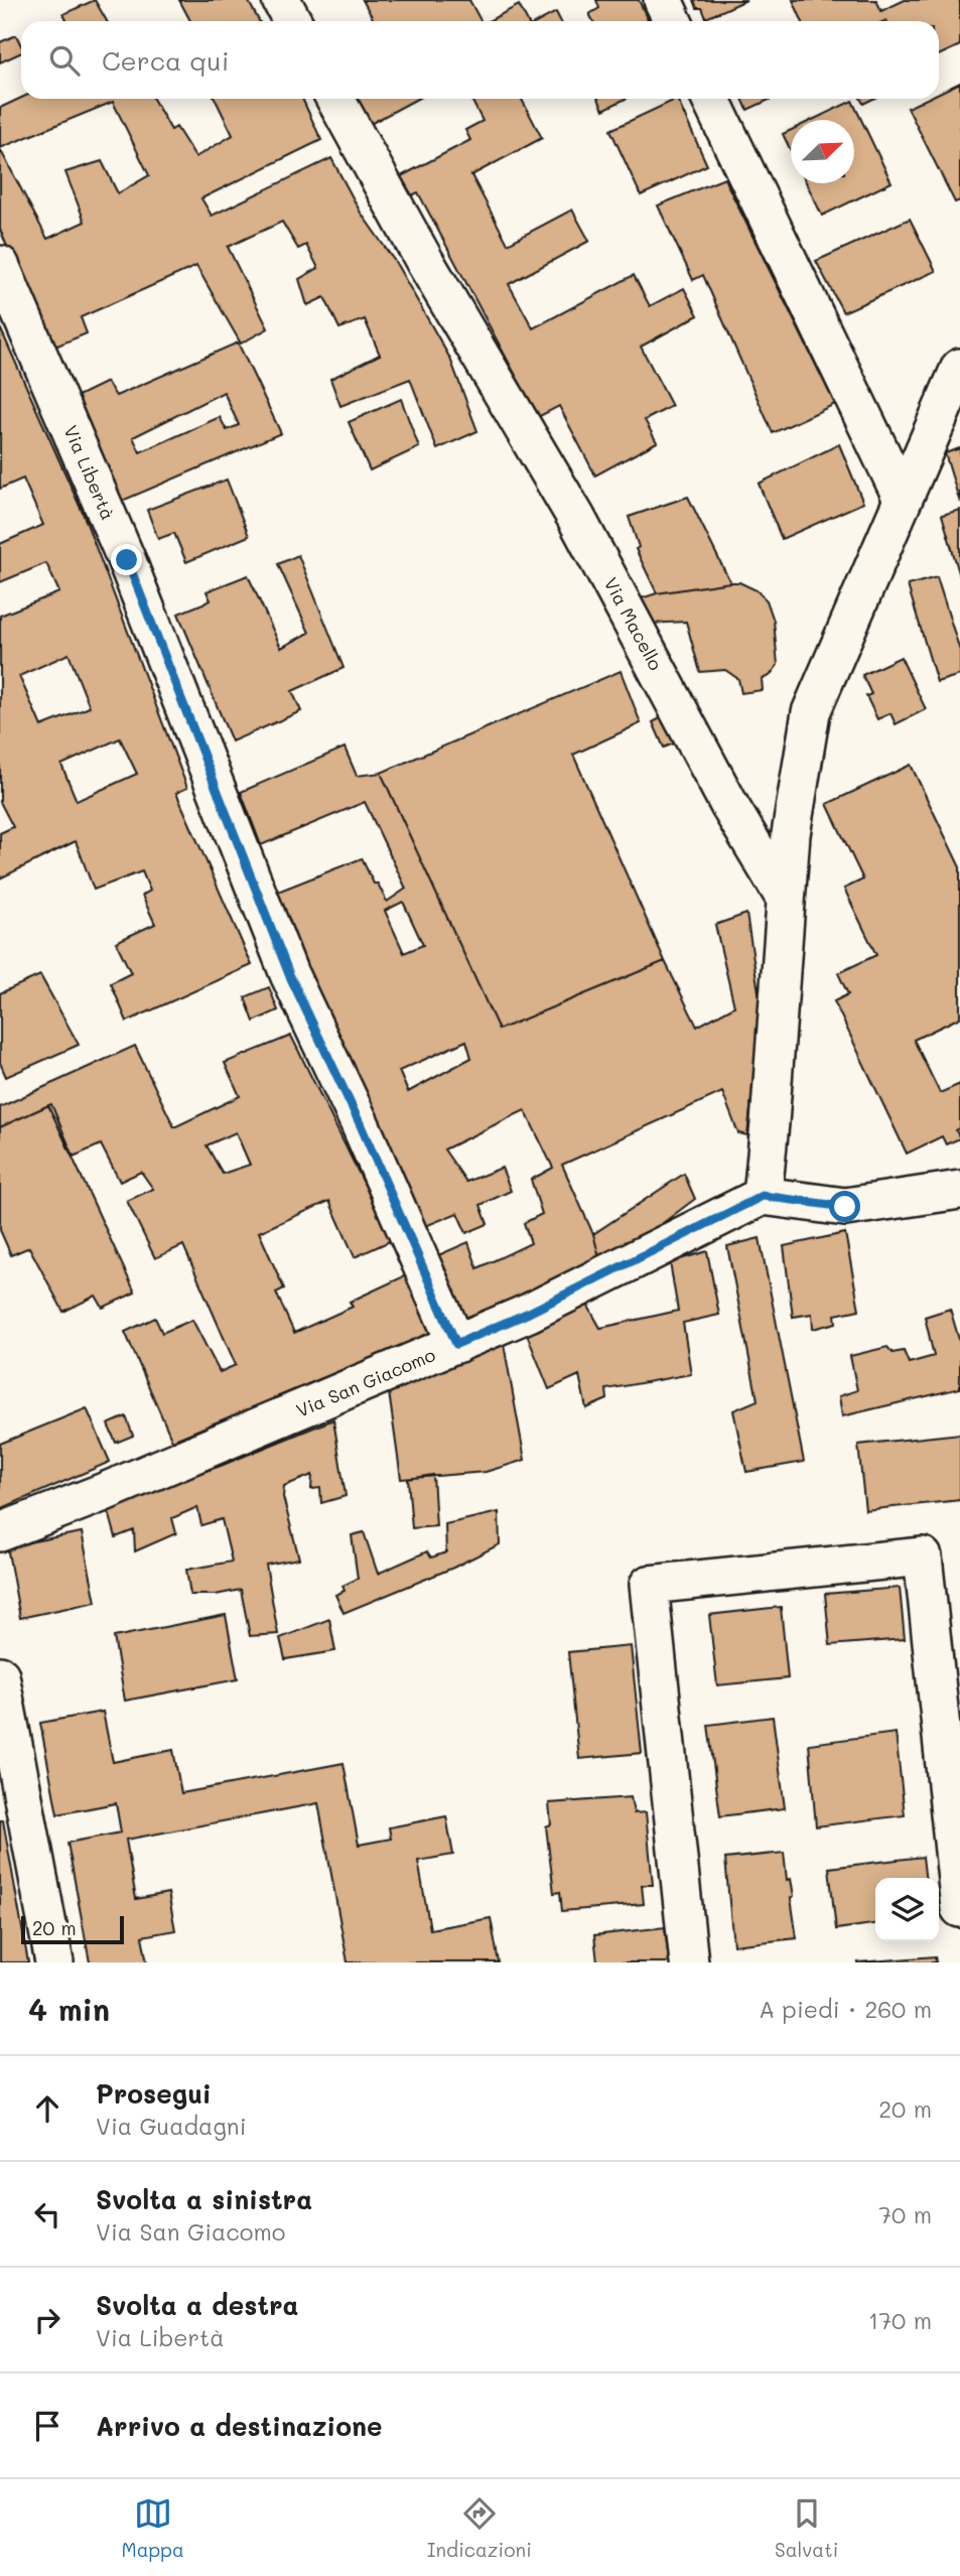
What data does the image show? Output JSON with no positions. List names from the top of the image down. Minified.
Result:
{"streets":{"street":["Via Libertà","Via Macello","Via San Giacomo"]},"crossings":[["Via Libertà","Via San Giacomo"]],"scale_bar":"20 m","north":"top right","page":{"search":"Cerca qui","scale":"20 m","heading":["4 min","A piedi · 260 m"],"list":[["Prosegui","Via Guadagni","20 m"],["Svolta a sinistra","Via San Giacomo","70 m"],["Svolta a destra","Via Libertà","170 m"],"Arrivo a destinazione"],"nav":["Mappa","Indicazioni","Salvati"]}}
